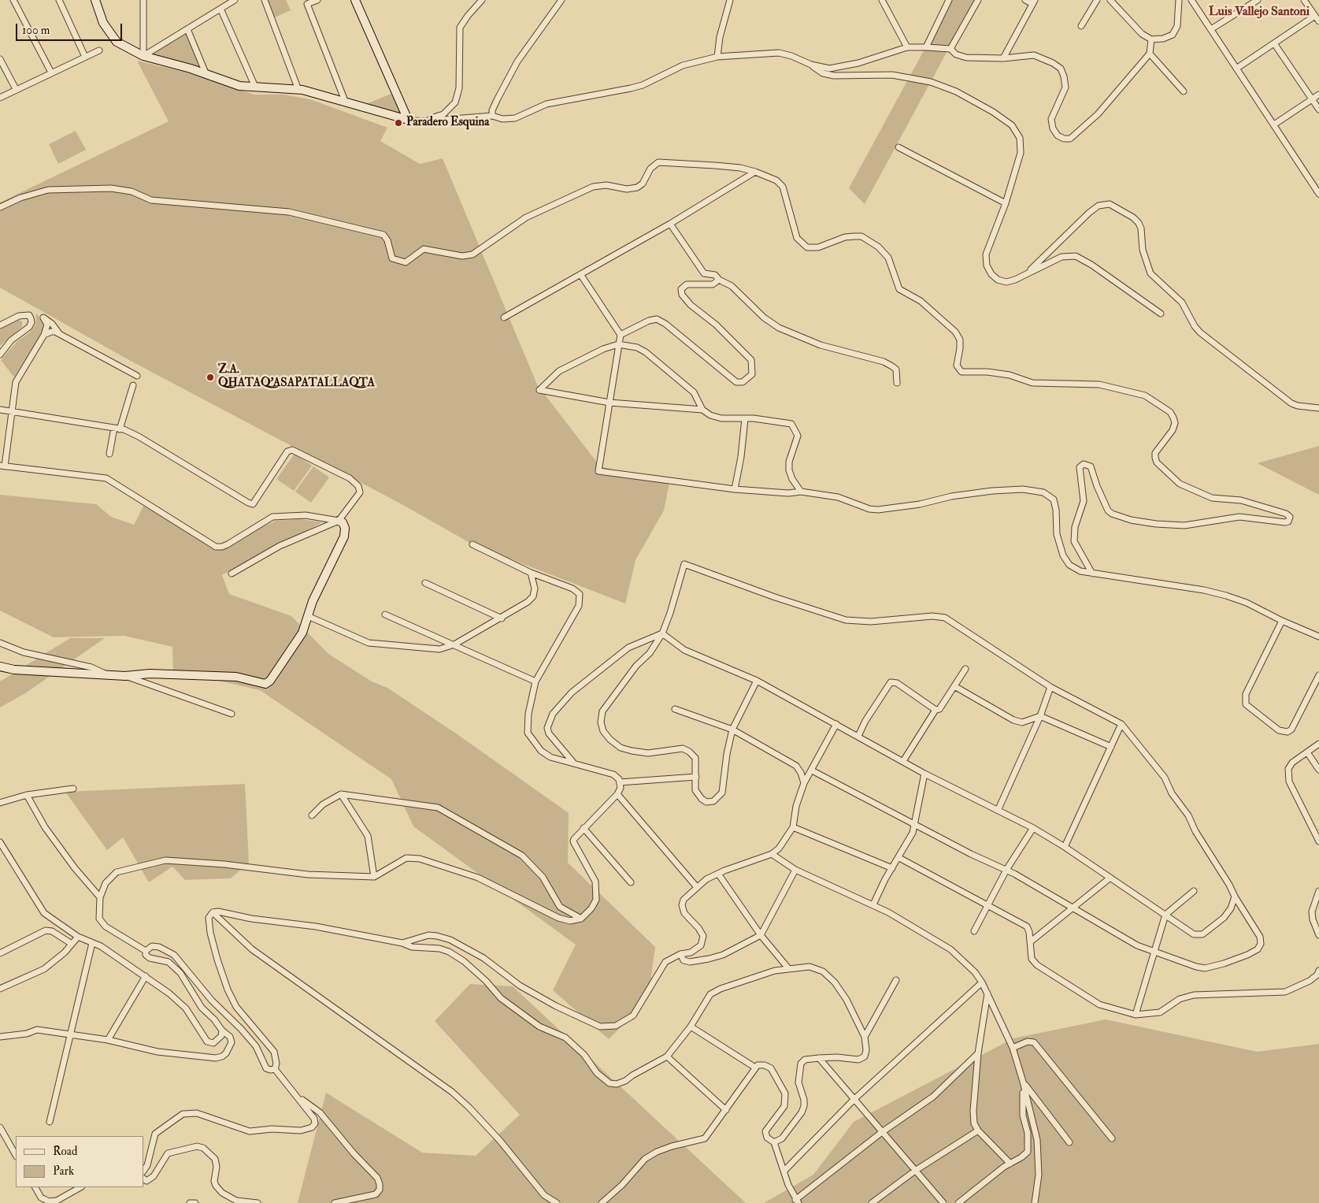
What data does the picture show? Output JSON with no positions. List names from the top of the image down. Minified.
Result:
{"districts":["Luis Vallejo Santoni"],"places":["Paradero Esquina","Z.A. QHATAQ'ASAPATALLAQTA"],"legend":["Road","Park"],"scale_bar":"100 m"}
